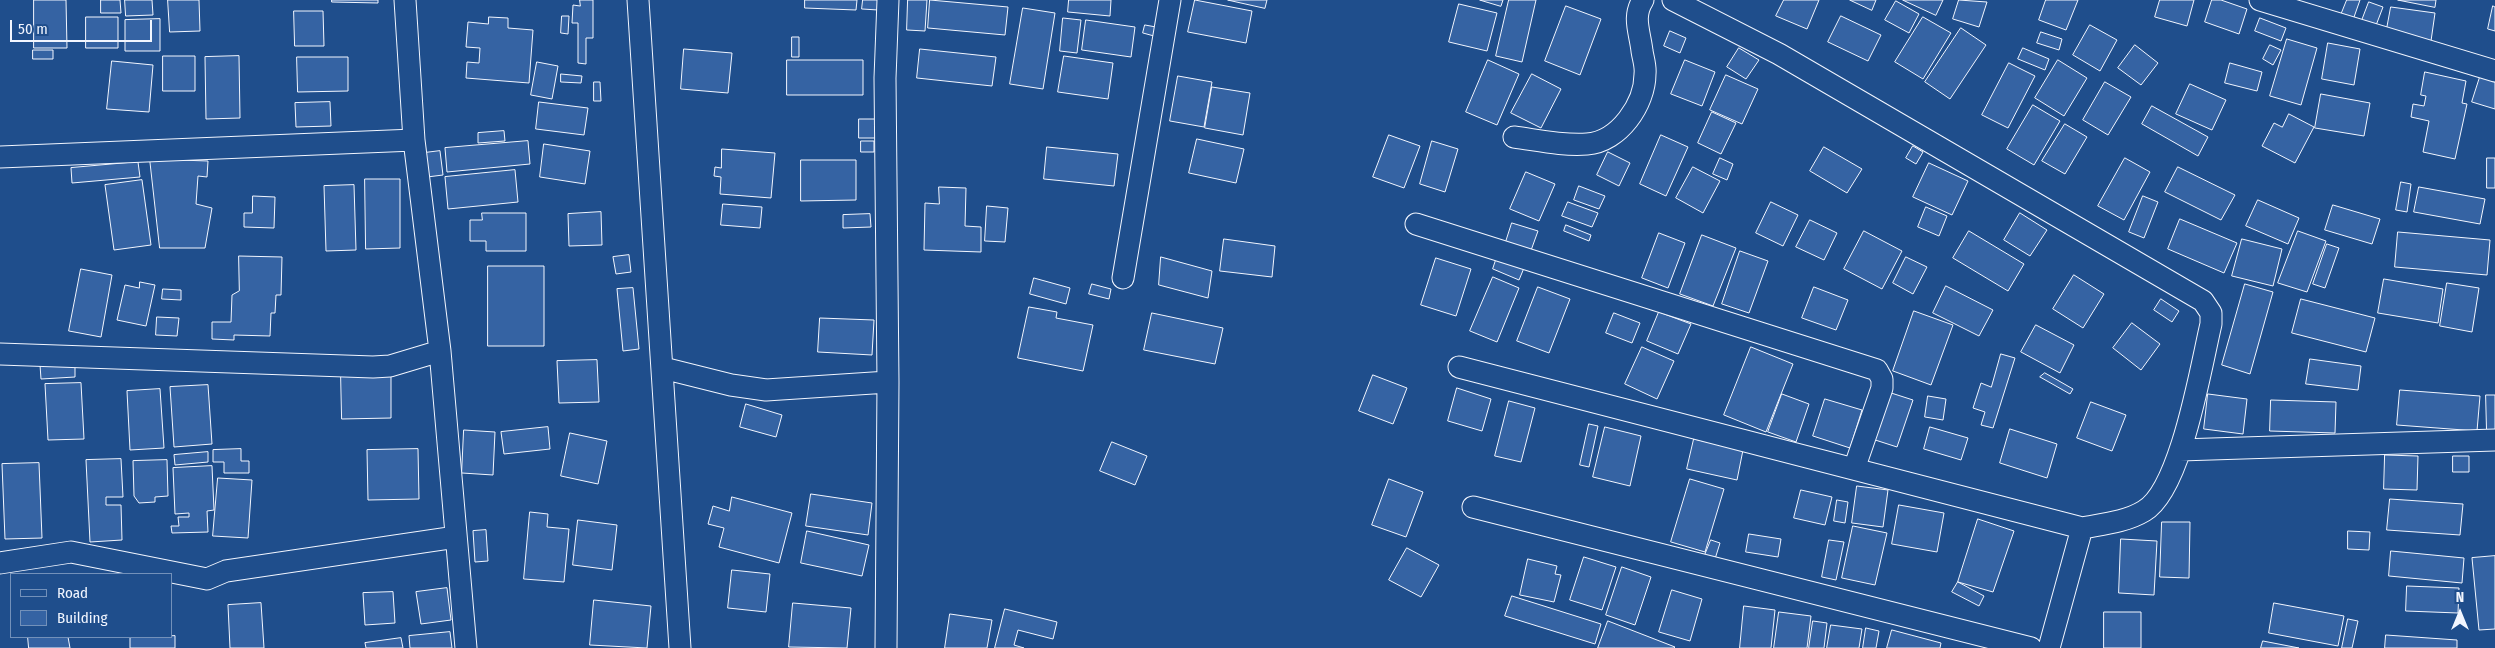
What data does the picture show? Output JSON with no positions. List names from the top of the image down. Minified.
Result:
{"legend":["Road","Building"],"scale_bar":"50 m","north":"top"}
